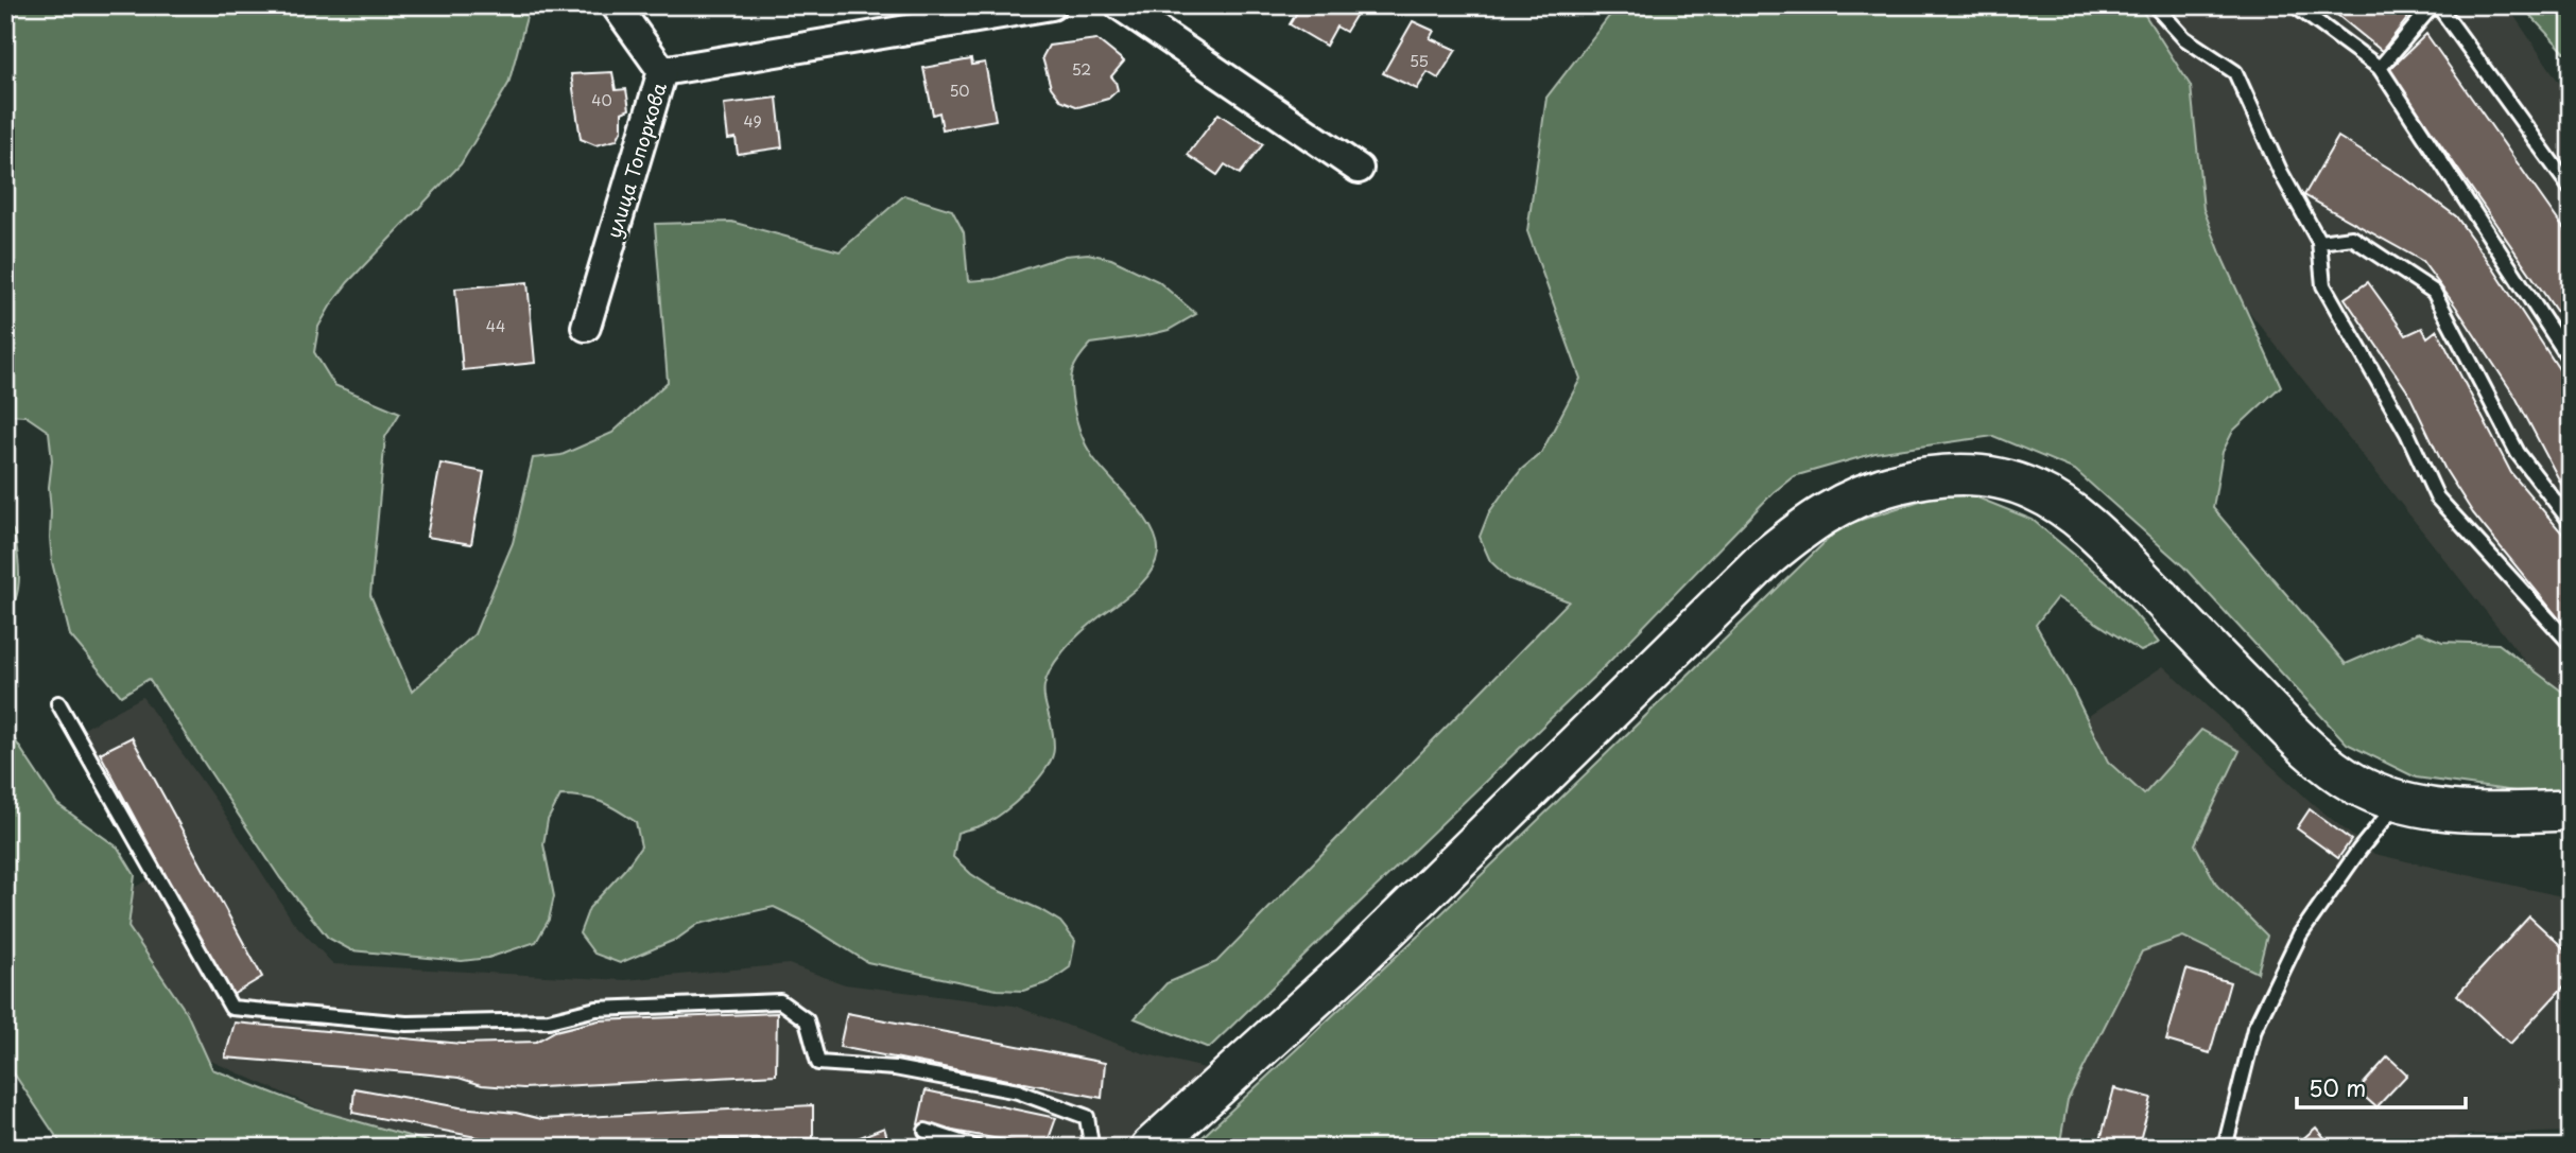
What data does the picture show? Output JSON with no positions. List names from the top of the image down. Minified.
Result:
{"streets":{"street":["улица Топоркова"]},"house_numbers":["55","52","50","40","49","44"],"scale_bar":"50 m"}
